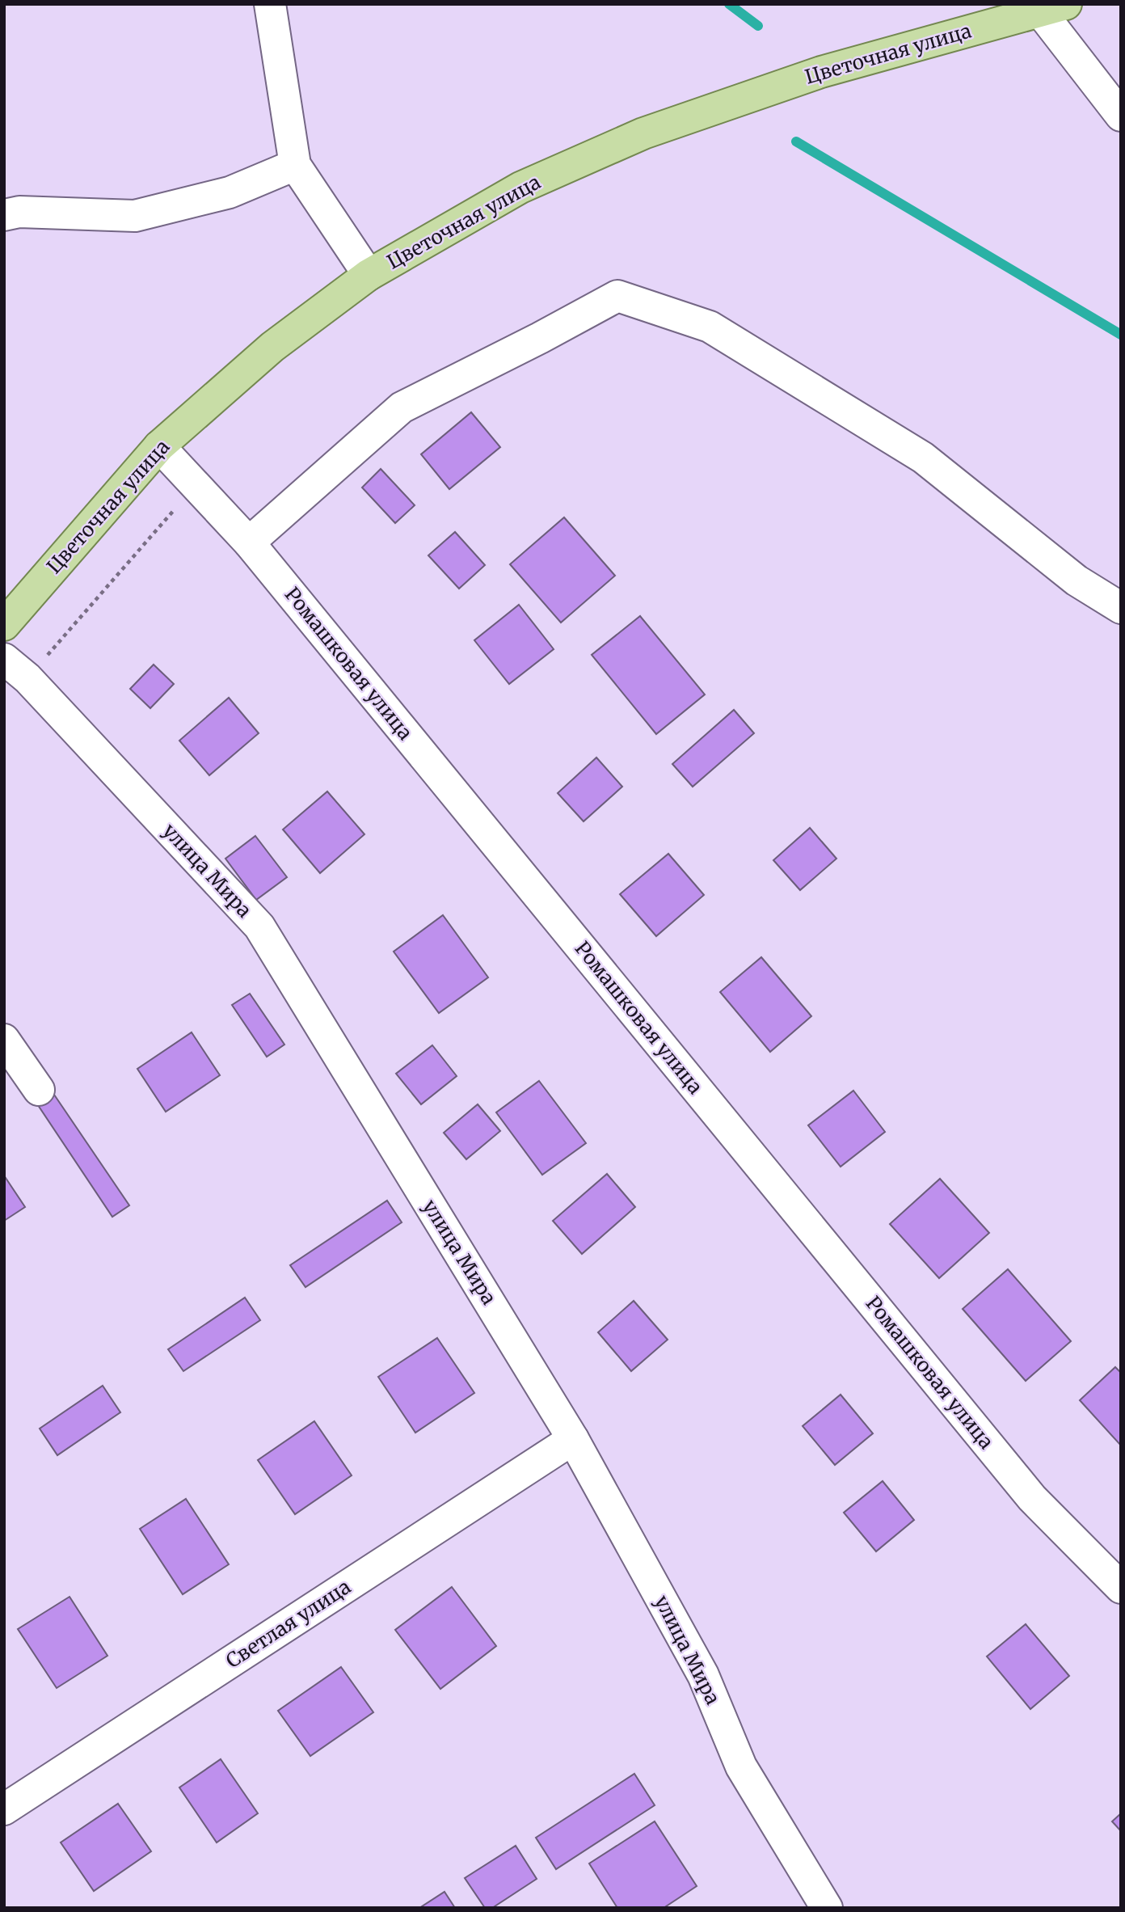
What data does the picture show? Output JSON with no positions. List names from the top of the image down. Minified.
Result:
{"streets":{"main road":["Цветочная улица"],"street":["Ромашковая улица","улица Мира","Светлая улица"]},"crossings":[["Цветочная улица","Ромашковая улица"],["улица Мира","Светлая улица"]]}
